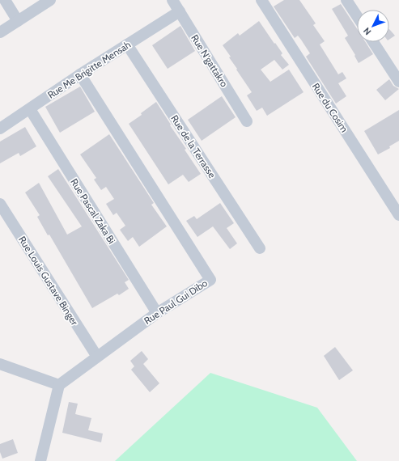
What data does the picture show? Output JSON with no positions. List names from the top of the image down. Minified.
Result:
{"streets":{"street":["Rue N'gattakro","Rue Me Brigitte Mensah","Rue du Cosim","Rue de la Terrasse","Rue Pascal Zaka Bi","Rue Louis Gustave Binger","Rue Paul Gui Dibo"]},"crossings":[["Rue N'gattakro","Rue Me Brigitte Mensah"],["Rue Me Brigitte Mensah","Rue de la Terrasse"],["Rue Me Brigitte Mensah","Rue Pascal Zaka Bi"],["Rue Me Brigitte Mensah","Rue Paul Gui Dibo"],["Rue Pascal Zaka Bi","Rue Paul Gui Dibo"],["Rue Louis Gustave Binger","Rue Paul Gui Dibo"]],"north":"bottom left"}
